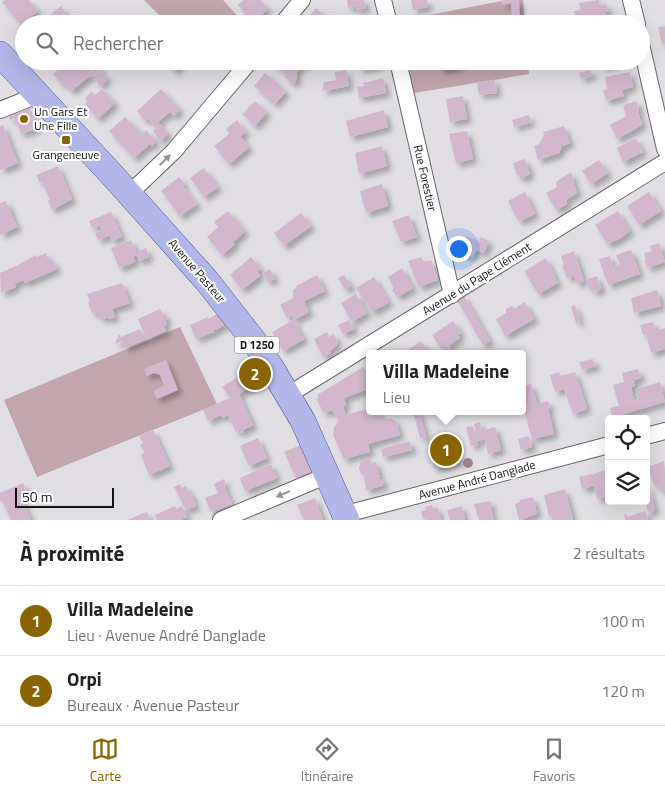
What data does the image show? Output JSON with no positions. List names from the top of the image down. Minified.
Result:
{"streets":{"main road":["Avenue Pasteur","D 1250"],"street":["Rue Forestier","Avenue du Pape Clément","Avenue André Danglade"]},"crossings":[["Rue Forestier","Avenue du Pape Clément"],["Avenue Pasteur","Avenue du Pape Clément"],["Avenue Pasteur","Avenue André Danglade"]],"places":{"other":["Un Gars Et Une Fille"],"transit":["Grangeneuve"]},"scale_bar":"50 m","page":{"search":"Rechercher","popup":["Villa Madeleine","Lieu"],"pins":["2","1"],"scale":"50 m","heading":["À proximité","2 résultats"],"list":[{"mark":"1","name":"Villa Madeleine","note":"Lieu · Avenue André Danglade","value":"100 m"},{"mark":"2","name":"Orpi","note":"Bureaux · Avenue Pasteur","value":"120 m"}],"nav":["Carte","Itinéraire","Favoris"]}}
